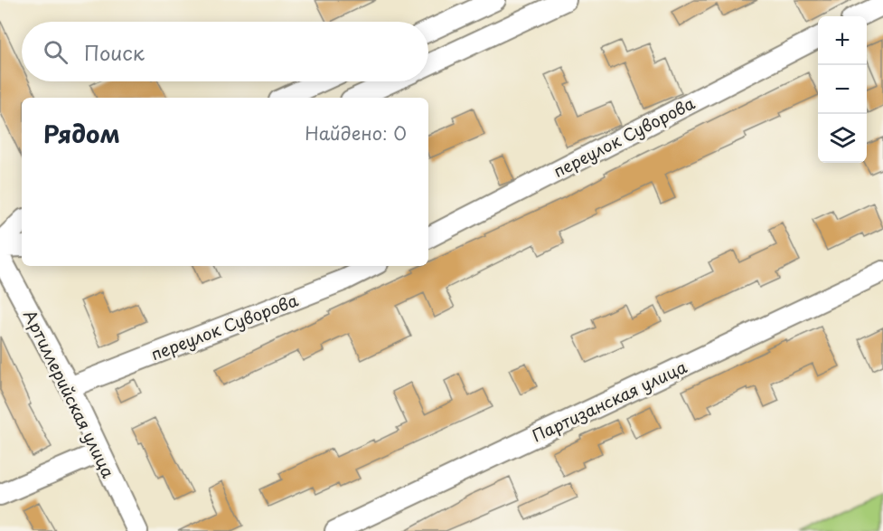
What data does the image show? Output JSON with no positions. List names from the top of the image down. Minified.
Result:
{"streets":{"street":["переулок Суворова","Артиллерийская улица","Партизанская улица"]},"crossings":[["переулок Суворова","Артиллерийская улица"]],"page":{"map_buttons":["+","−"],"search":"Поиск","heading":["Рядом","Найдено: 0"]}}
